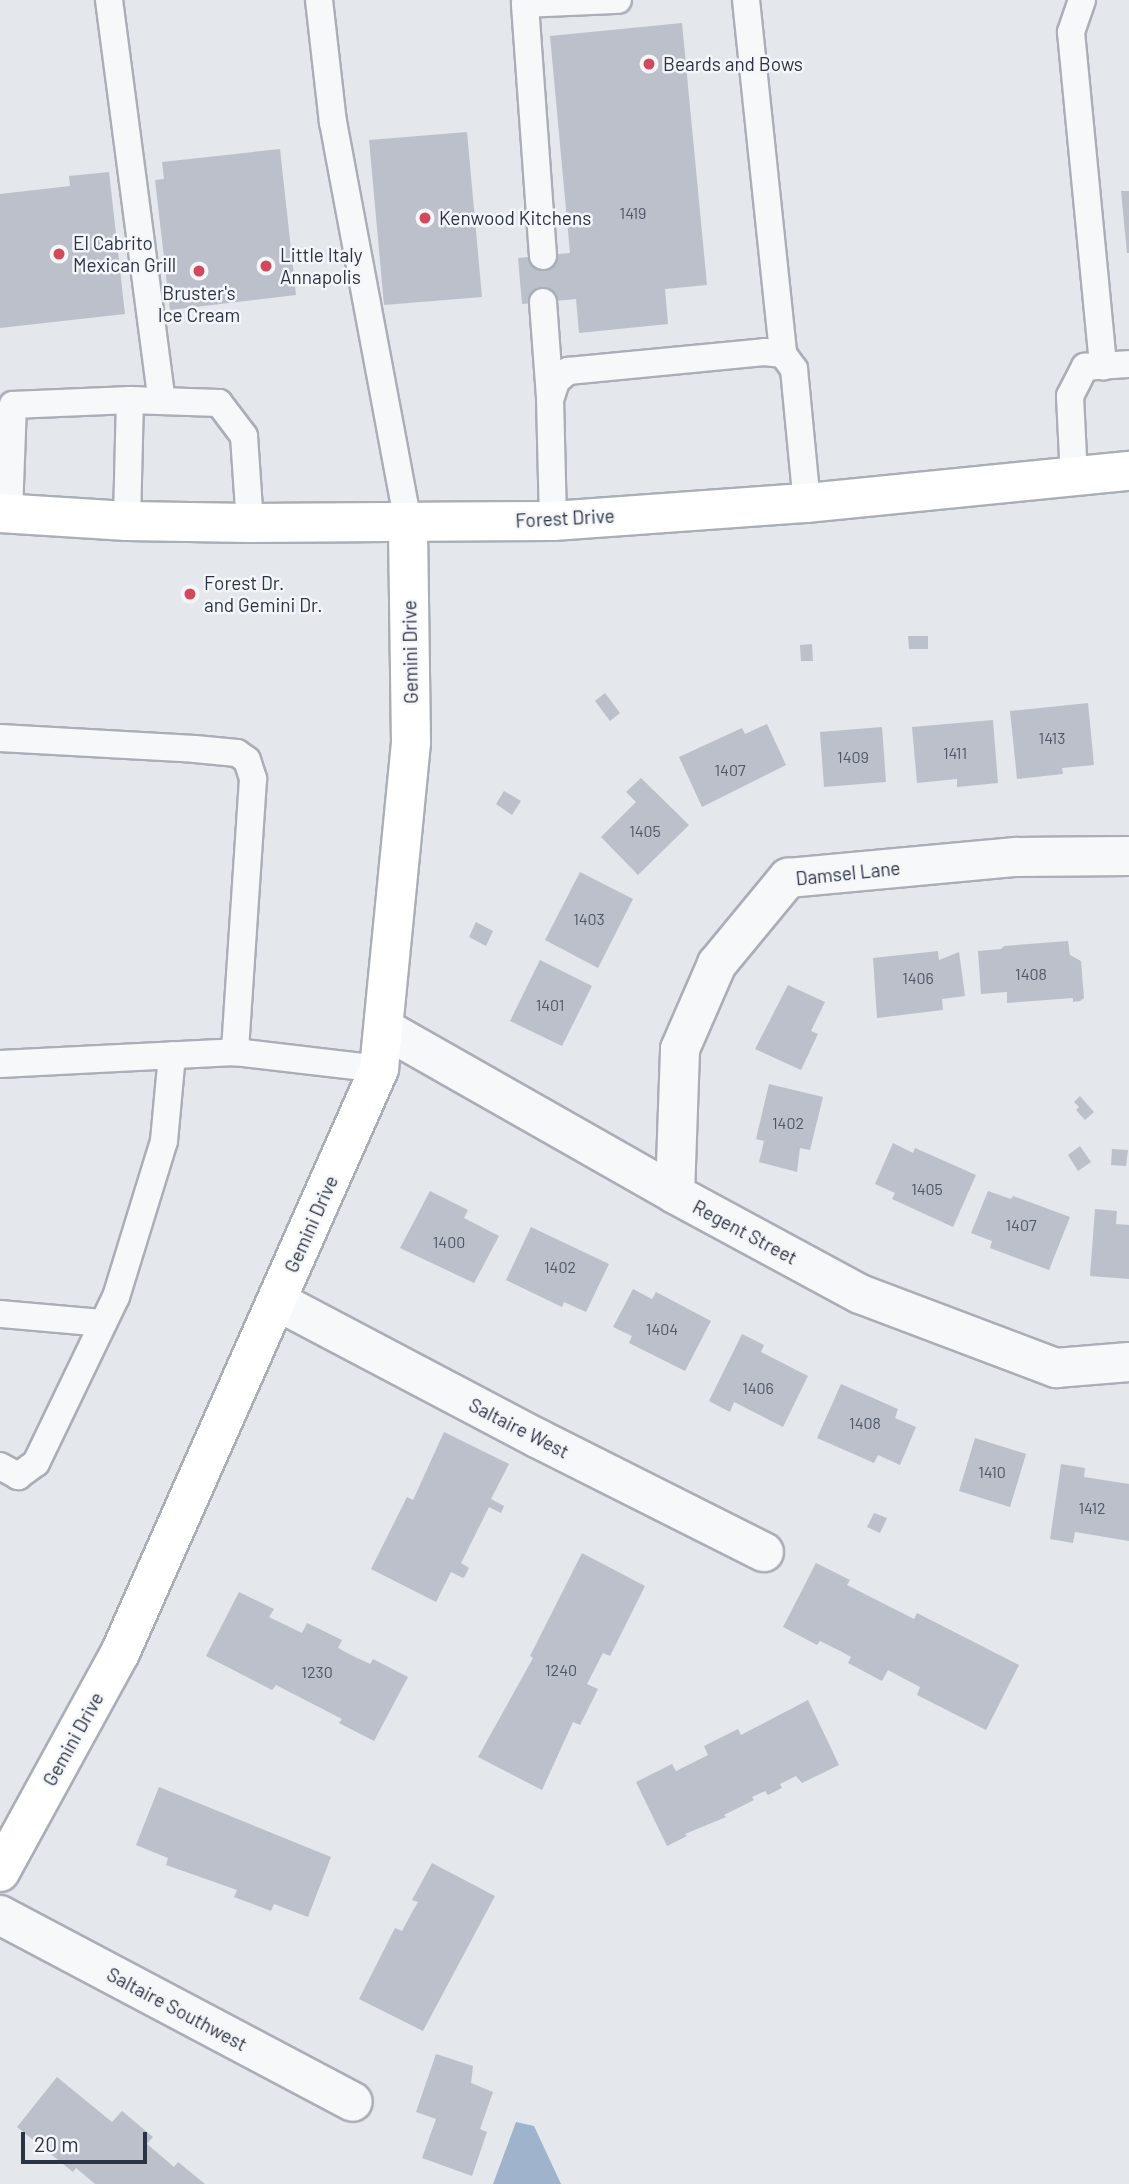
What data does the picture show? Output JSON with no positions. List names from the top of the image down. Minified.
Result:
{"streets":{"street":["Forest Drive","Gemini Drive","Damsel Lane","Regent Street","Saltaire West","Saltaire Southwest"]},"crossings":[["Forest Drive","Gemini Drive"],["Gemini Drive","Regent Street"],["Gemini Drive","Saltaire West"],["Damsel Lane","Regent Street"]],"places":["Beards and Bows","Kenwood Kitchens","El Cabrito Mexican Grill","Little Italy Annapolis","Bruster's Ice Cream","Forest Dr. and Gemini Dr."],"house_numbers":["1419","1413","1411","1409","1407","1405","1403","1408","1406","1401","1402","1405","1407","1400","1402","1404","1406","1408","1410","1412","1240","1230"],"scale_bar":"20 m"}
